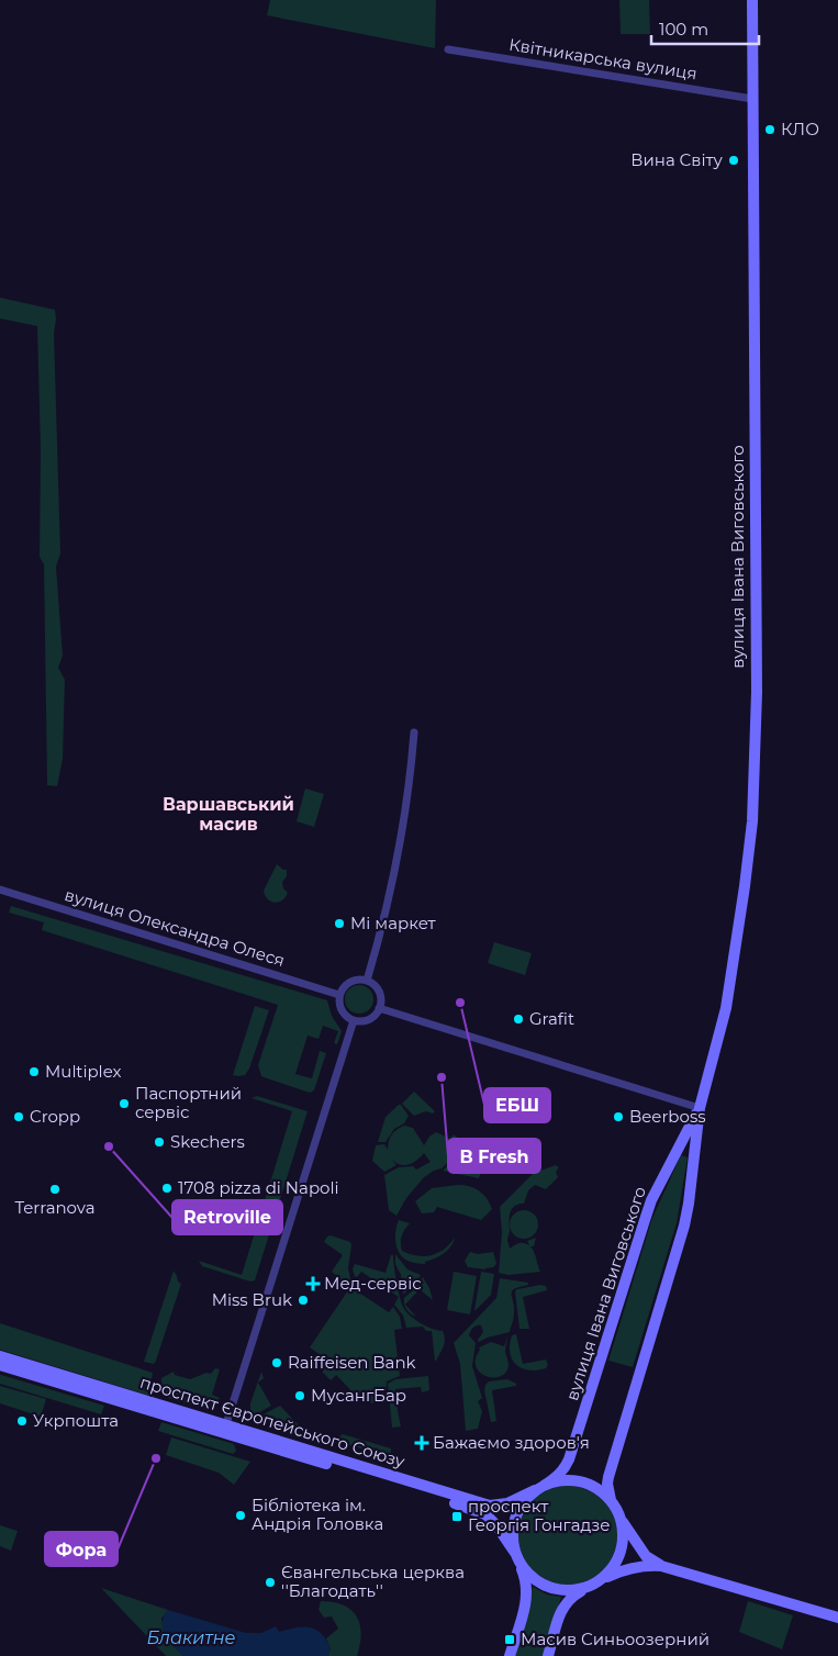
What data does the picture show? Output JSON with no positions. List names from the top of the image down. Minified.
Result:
{"streets":{"main road":["вулиця Івана Виговського","проспект Європейського Союзу"],"street":["Квітникарська вулиця","вулиця Олександра Олеся"]},"crossings":[["Квітникарська вулиця","вулиця Івана Виговського"],["вулиця Івана Виговського","проспект Європейського Союзу"]],"districts":["Варшавський масив"],"water":["Блакитне"],"places":{"other":["КЛО","Вина Світу","Mi маркет","ЕБШ","Grafit","Multiplex","B Fresh","Паспортний сервіс","Cropp","Beerboss","Skechers","Retroville","1708 pizza di Napoli","Terranova","Miss Bruk","Raiffeisen Bank","МусангБар","Укрпошта","Фора","Бібліотека ім. Андрія Головка","Євангельська церква ''Благодать''"],"health":["Мед-сервіс","Бажаємо здоров'я"],"transit":["проспект Георгія Гонгадзе","Масив Синьоозерний"]},"scale_bar":"100 m"}
